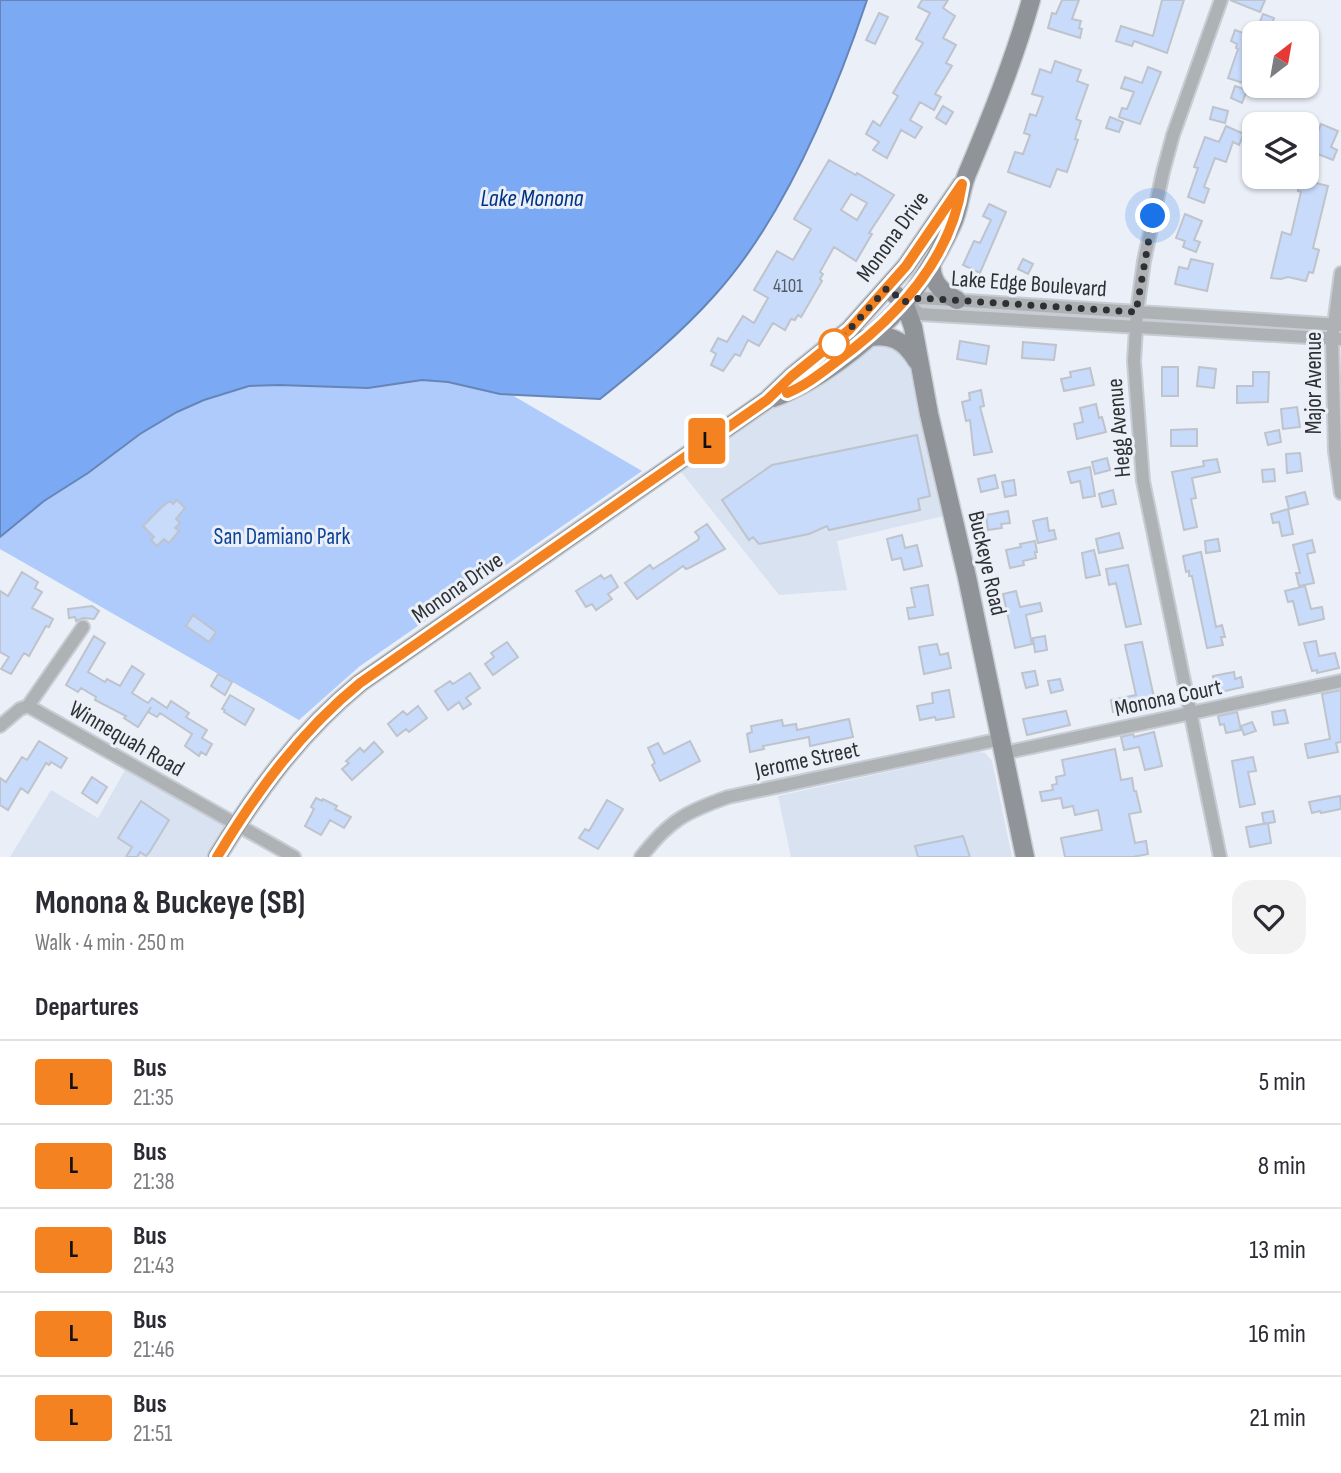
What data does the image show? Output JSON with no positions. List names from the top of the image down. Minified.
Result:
{"streets":{"street":["Monona Drive","Lake Edge Boulevard","Major Avenue","Hegg Avenue","Buckeye Road","Monona Court","Winnequah Road","Jerome Street"]},"crossings":[["Monona Drive","Lake Edge Boulevard"],["Monona Drive","Buckeye Road"],["Monona Drive","Winnequah Road"],["Lake Edge Boulevard","Major Avenue"],["Lake Edge Boulevard","Hegg Avenue"],["Lake Edge Boulevard","Buckeye Road"],["Hegg Avenue","Monona Court"],["Buckeye Road","Monona Court"],["Buckeye Road","Jerome Street"],["Monona Court","Jerome Street"]],"water":["Lake Monona"],"parks":["San Damiano Park"],"lines":["bus line L"],"house_numbers":["4101"],"north":"top right","page":{"on_map":"L","heading":[["Monona & Buckeye (SB)","Walk · 4 min · 250 m"],"Departures"],"list":[{"mark":"L","name":"Bus","note":"21:35","value":"5 min"},{"mark":"L","name":"Bus","note":"21:38","value":"8 min"},{"mark":"L","name":"Bus","note":"21:43","value":"13 min"},{"mark":"L","name":"Bus","note":"21:46","value":"16 min"},{"mark":"L","name":"Bus","note":"21:51","value":"21 min"}]}}
